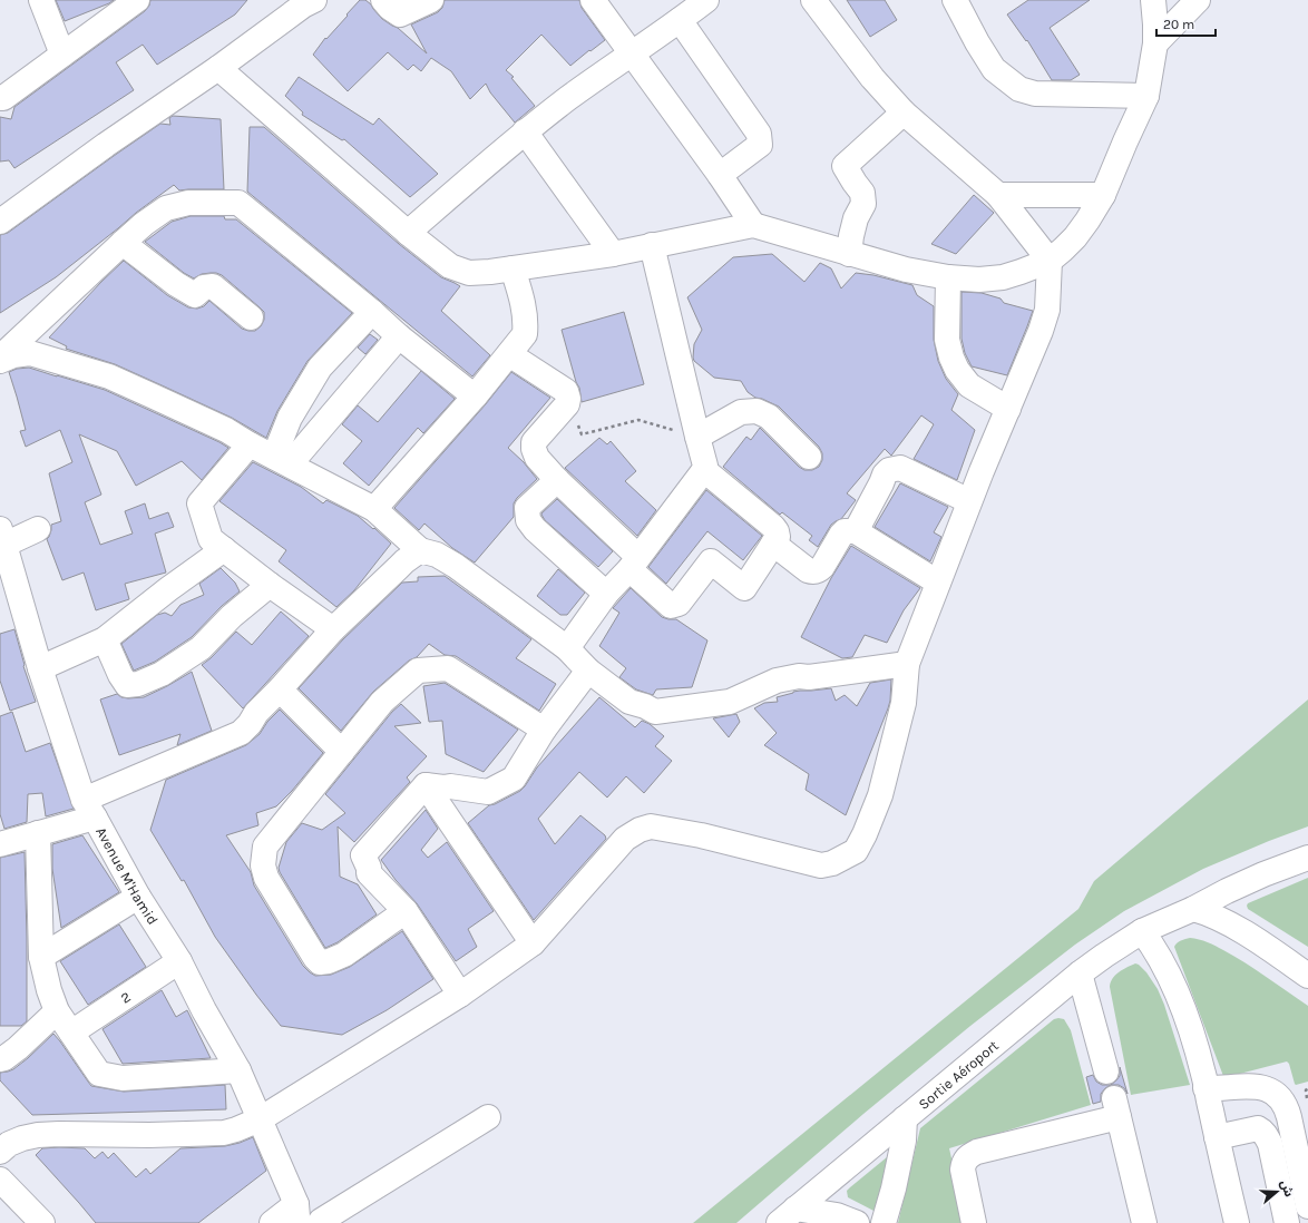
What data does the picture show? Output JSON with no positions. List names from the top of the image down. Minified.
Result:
{"streets":{"street":["Avenue M'Hamid","2","Sortie Aéroport"]},"crossings":[["Avenue M'Hamid","2"]],"scale_bar":"20 m","north":"right"}
